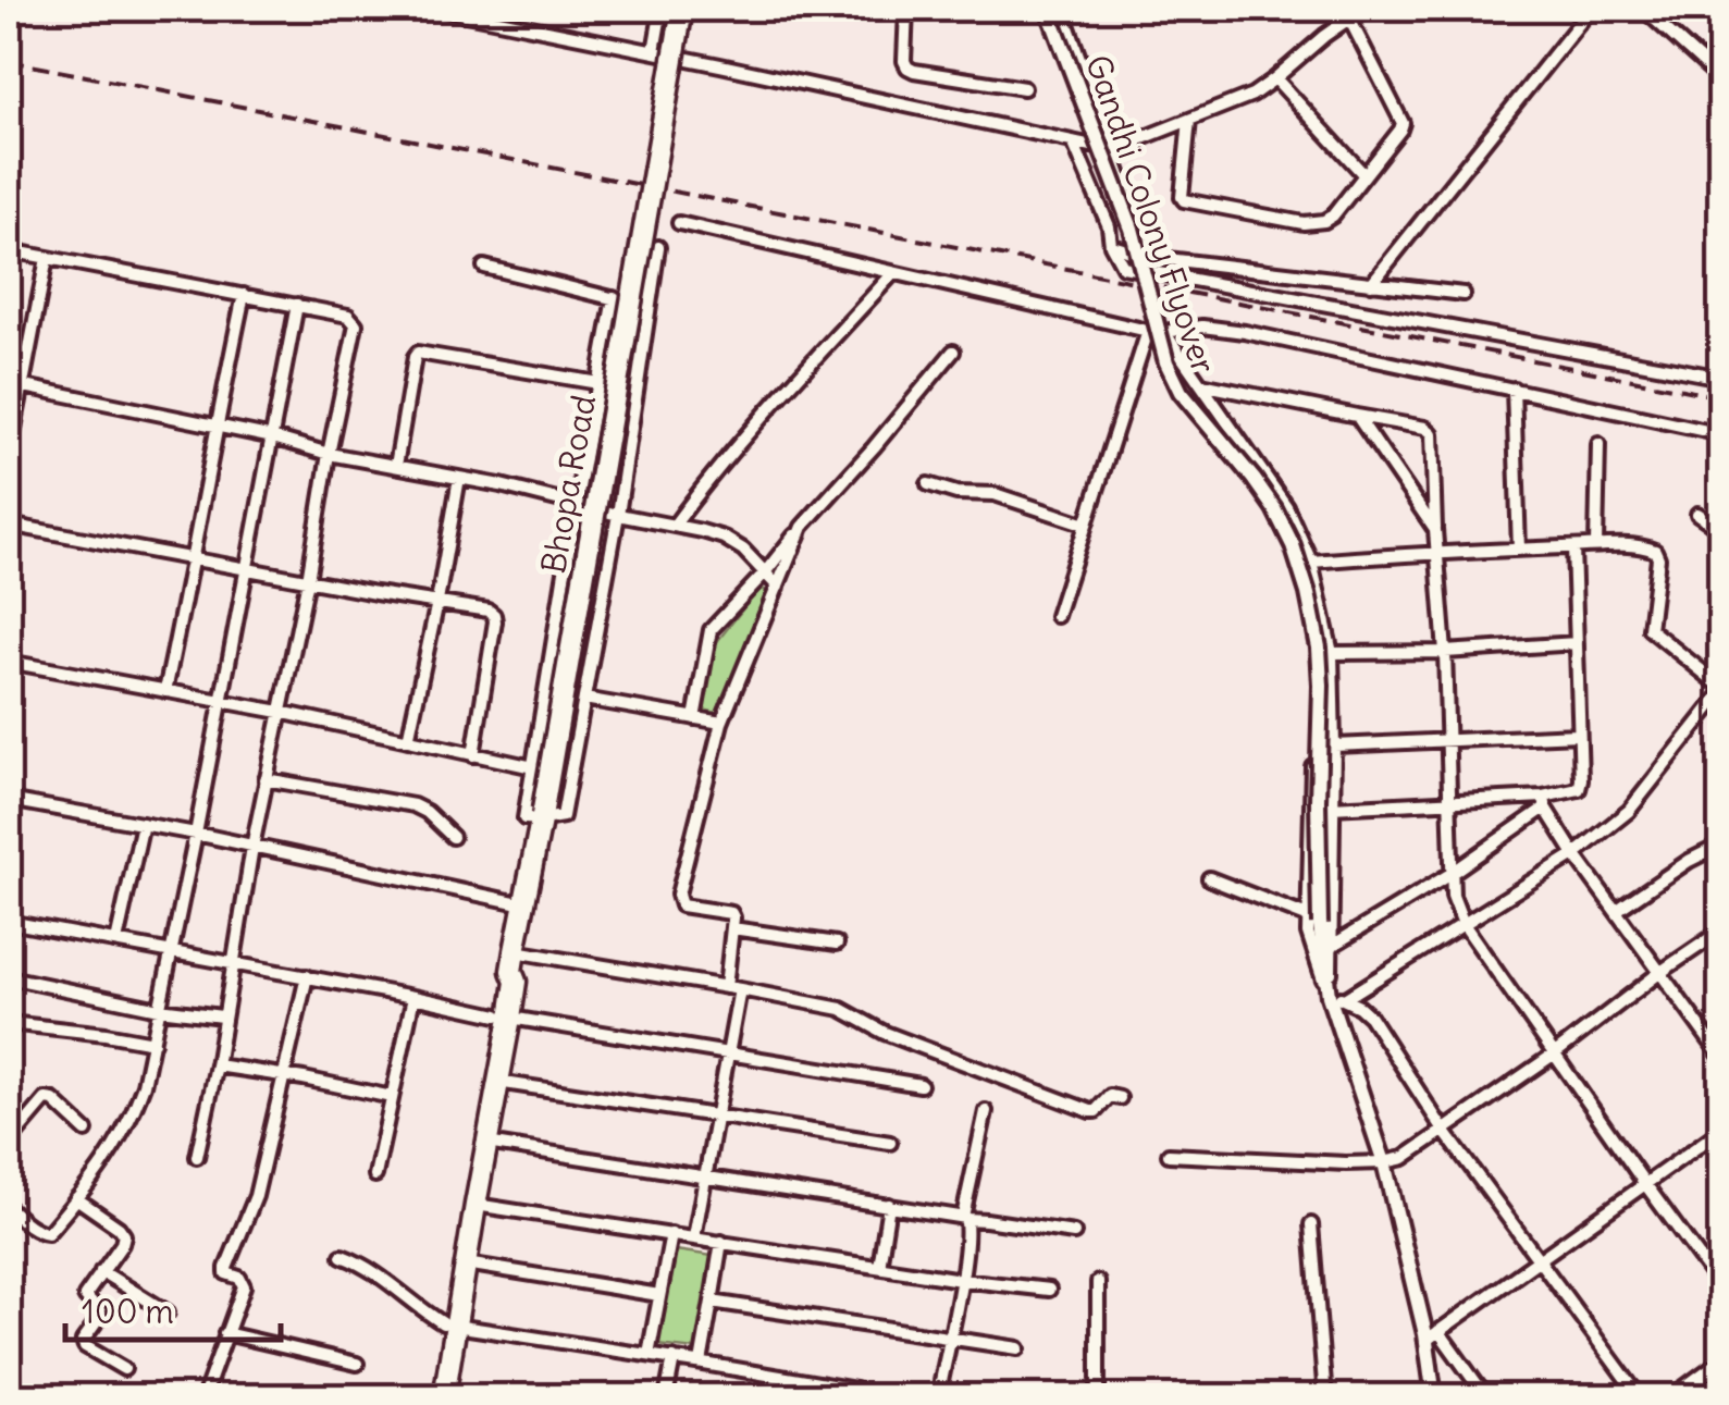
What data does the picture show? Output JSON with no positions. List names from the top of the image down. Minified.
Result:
{"streets":{"main road":["Bhopa Road"],"street":["Gandhi Colony Flyover"]},"scale_bar":"100 m"}
